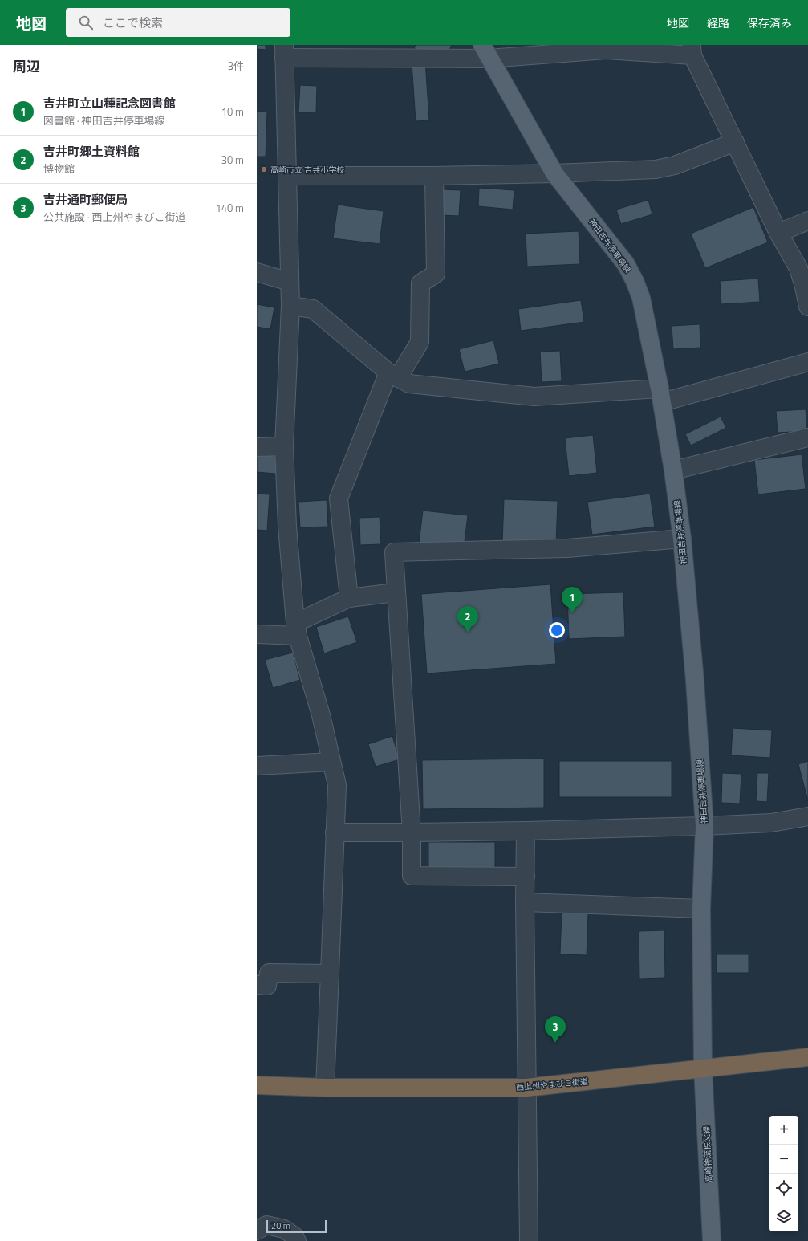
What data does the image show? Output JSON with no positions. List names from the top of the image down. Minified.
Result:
{"streets":{"highway":["西上州やまびこ街道"],"main road":["神田吉井停車場線","高崎神流秩父線"]},"crossings":[["神田吉井停車場線","西上州やまびこ街道"],["神田吉井停車場線","高崎神流秩父線"],["西上州やまびこ街道","高崎神流秩父線"]],"places":["高崎市立 吉井小学校"],"scale_bar":"20 m","page":{"header":"地図","search":"ここで検索","nav":["地図","経路","保存済み"],"heading":["周辺","3件"],"list":[{"mark":"1","name":"吉井町立山種記念図書館","note":"図書館 · 神田吉井停車場線","value":"10 m"},{"mark":"2","name":"吉井町郷土資料館","note":"博物館","value":"30 m"},{"mark":"3","name":"吉井通町郵便局","note":"公共施設 · 西上州やまびこ街道","value":"140 m"}],"pins":["1","2","3"],"map_buttons":["+","−"],"scale":"20 m"}}
